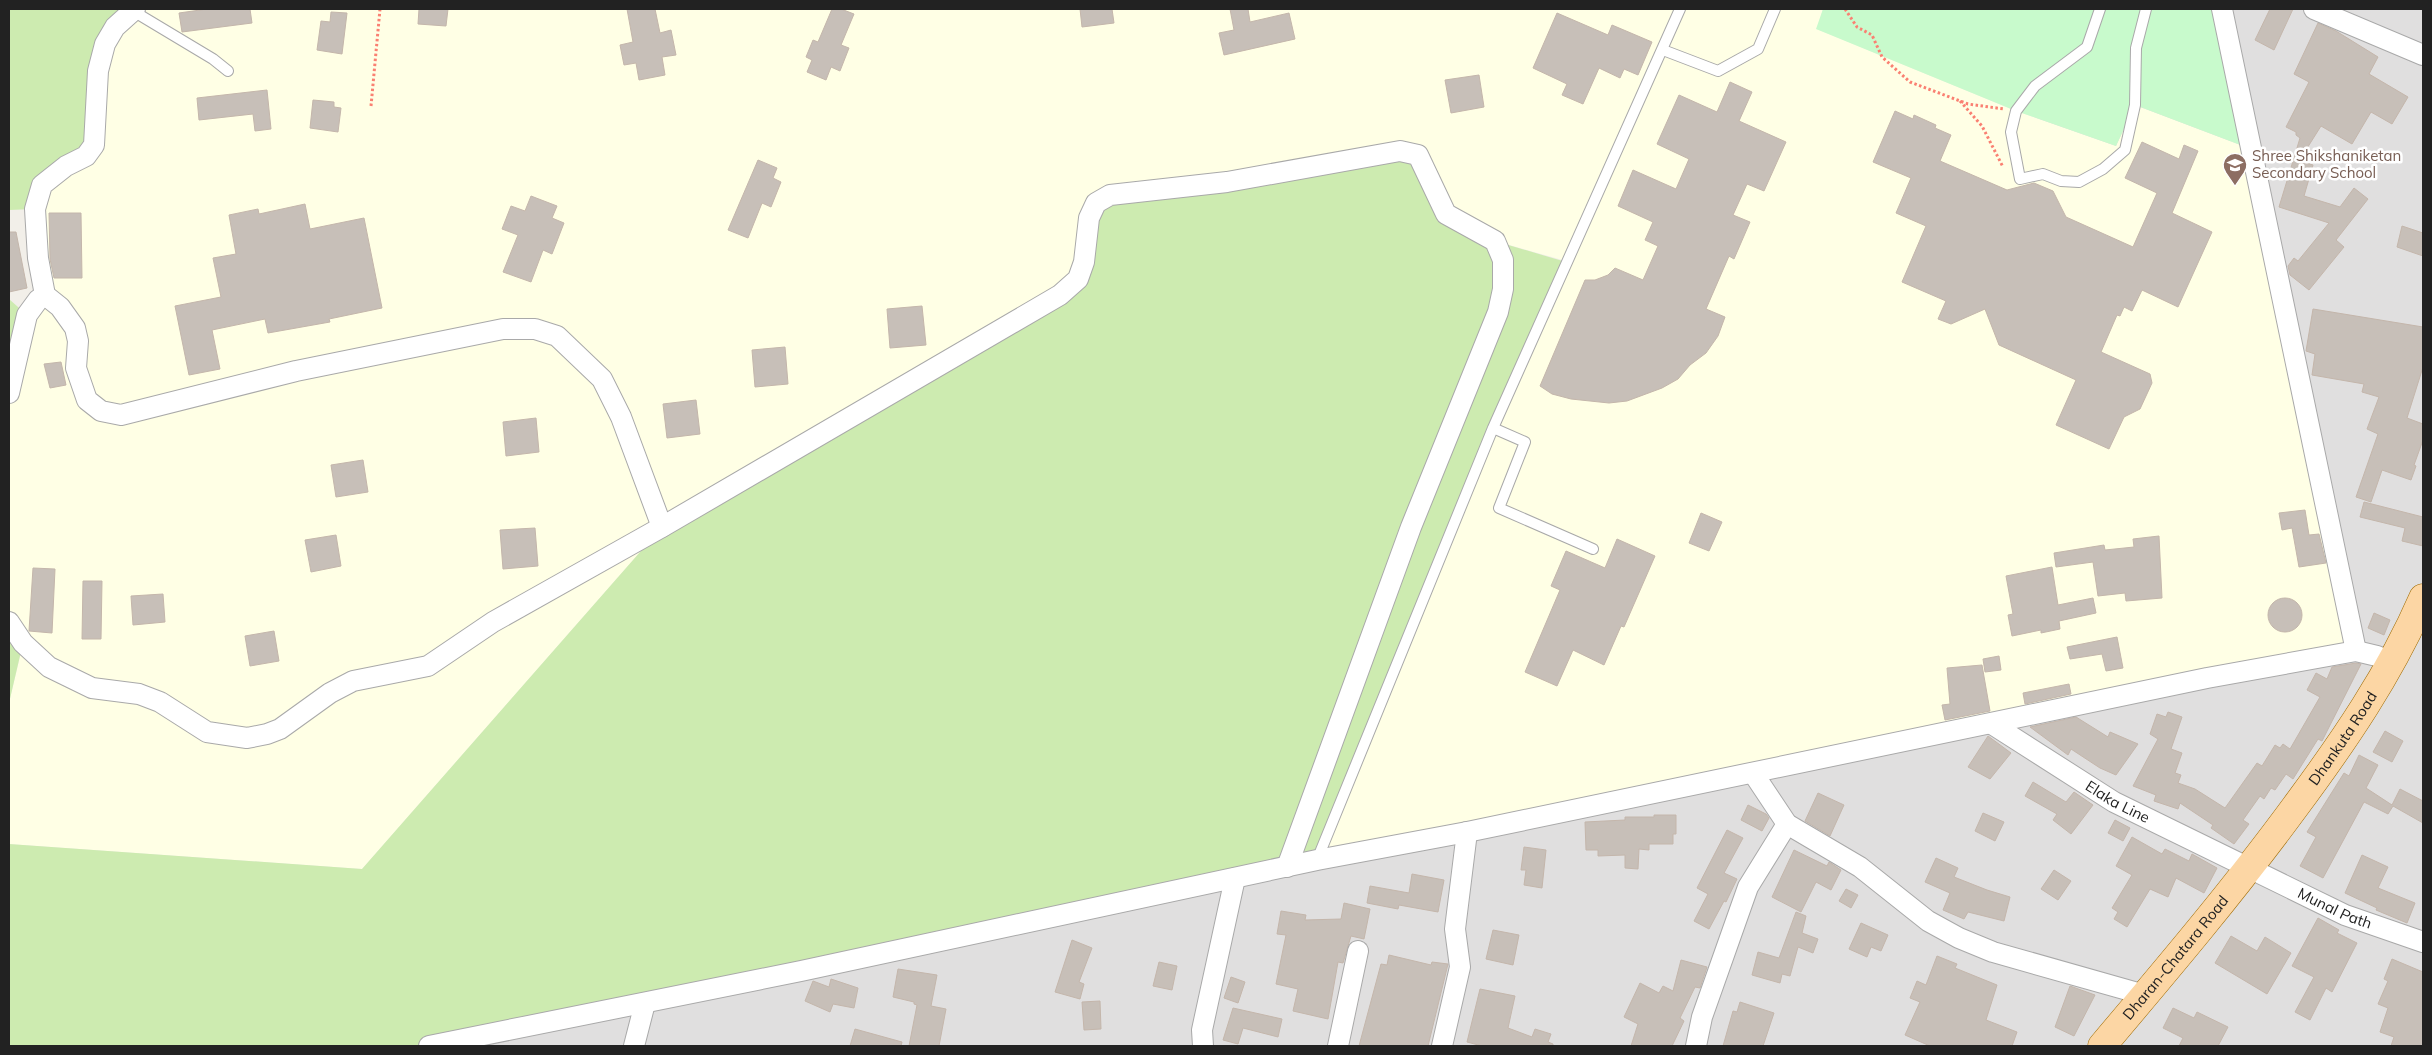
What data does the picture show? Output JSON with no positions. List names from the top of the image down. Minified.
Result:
{"streets":{"main road":["Dhankuta Road","Dharan-Chatara Road"],"street":["Elaka Line","Munal Path"]},"crossings":[["Dhankuta Road","Elaka Line"],["Dhankuta Road","Munal Path"],["Dhankuta Road","Dharan-Chatara Road"],["Elaka Line","Munal Path"],["Elaka Line","Dharan-Chatara Road"],["Munal Path","Dharan-Chatara Road"]],"places":{"school or university":["Shree Shikshaniketan Secondary School"]}}
